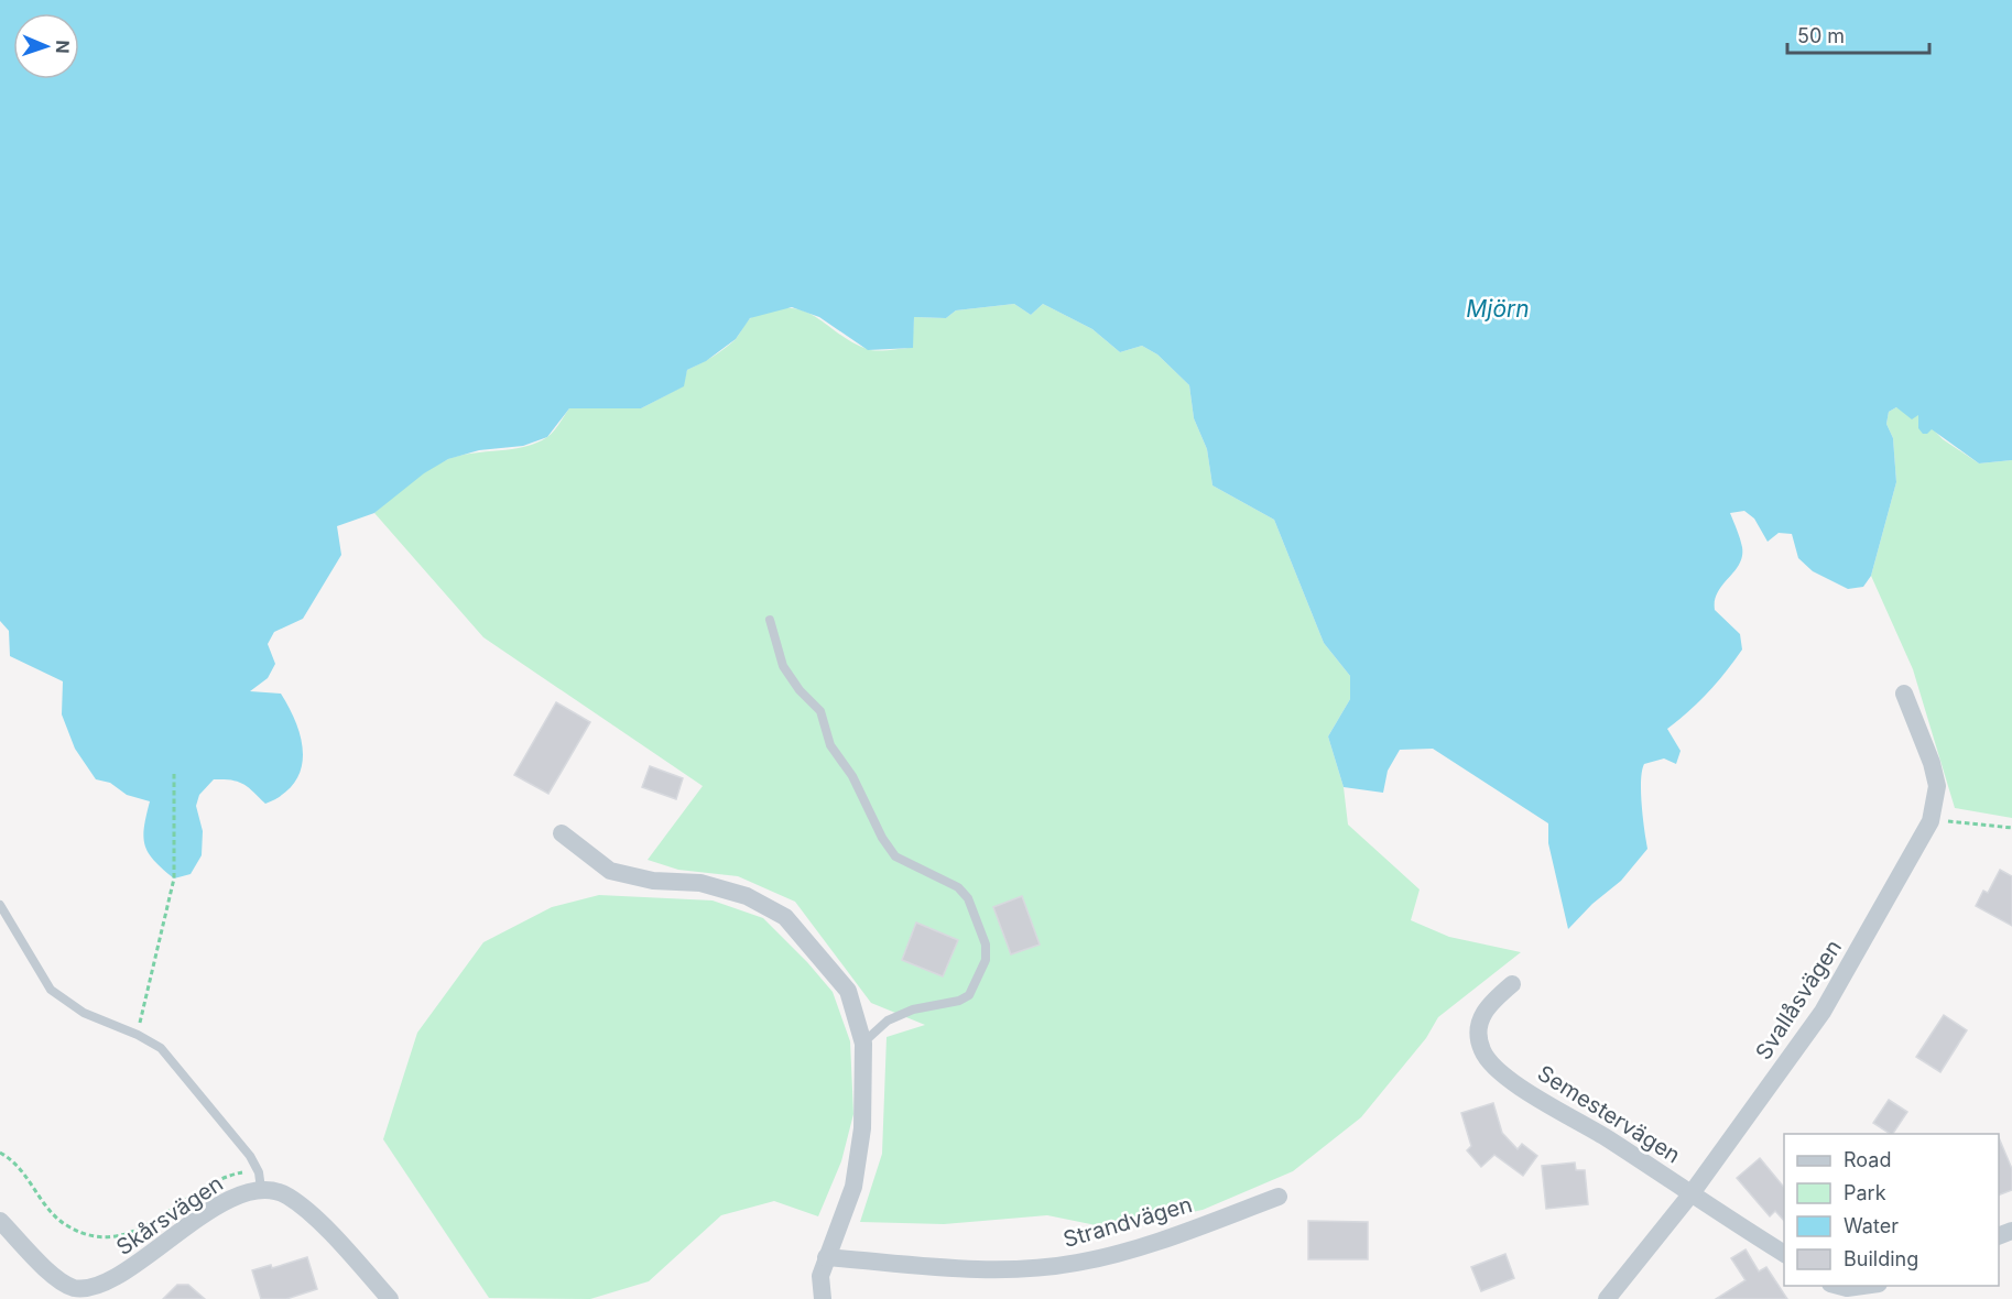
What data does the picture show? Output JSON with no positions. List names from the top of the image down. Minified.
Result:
{"streets":{"street":["Svallåsvägen","Semestervägen","Skårsvägen","Strandvägen"]},"crossings":[["Svallåsvägen","Semestervägen"]],"water":["Mjörn"],"legend":["Road","Park","Water","Building"],"scale_bar":"50 m","north":"right"}
